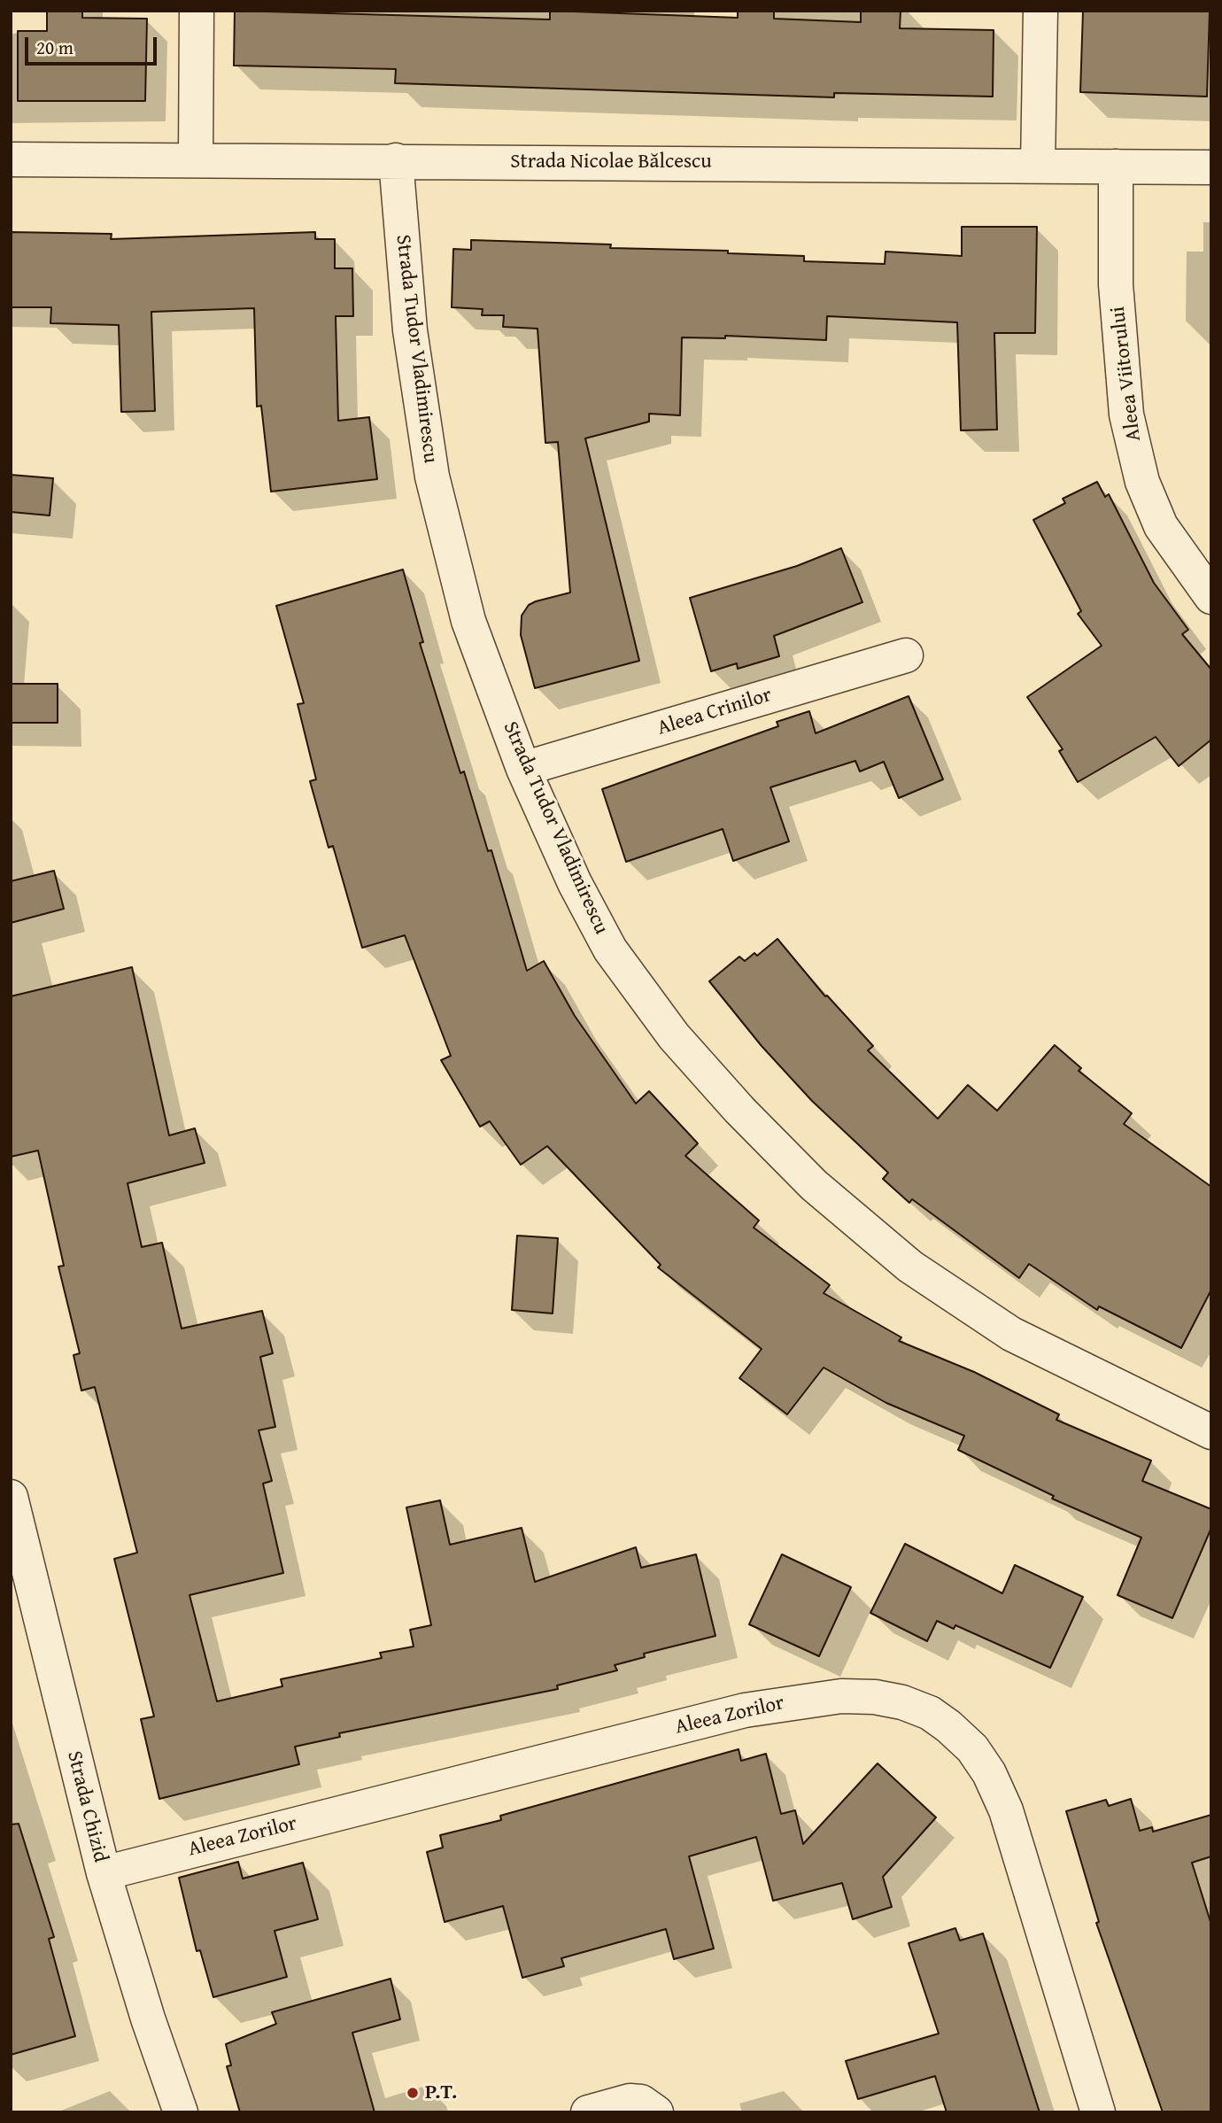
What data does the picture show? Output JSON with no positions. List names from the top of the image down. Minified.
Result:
{"streets":{"street":["Strada Nicolae Bălcescu","Strada Tudor Vladimirescu","Aleea Viitorului","Aleea Crinilor","Aleea Zorilor","Strada Chizid"]},"crossings":[["Strada Nicolae Bălcescu","Strada Tudor Vladimirescu"],["Strada Nicolae Bălcescu","Aleea Viitorului"],["Strada Tudor Vladimirescu","Aleea Crinilor"],["Aleea Zorilor","Strada Chizid"]],"places":["P.T."],"scale_bar":"20 m"}
